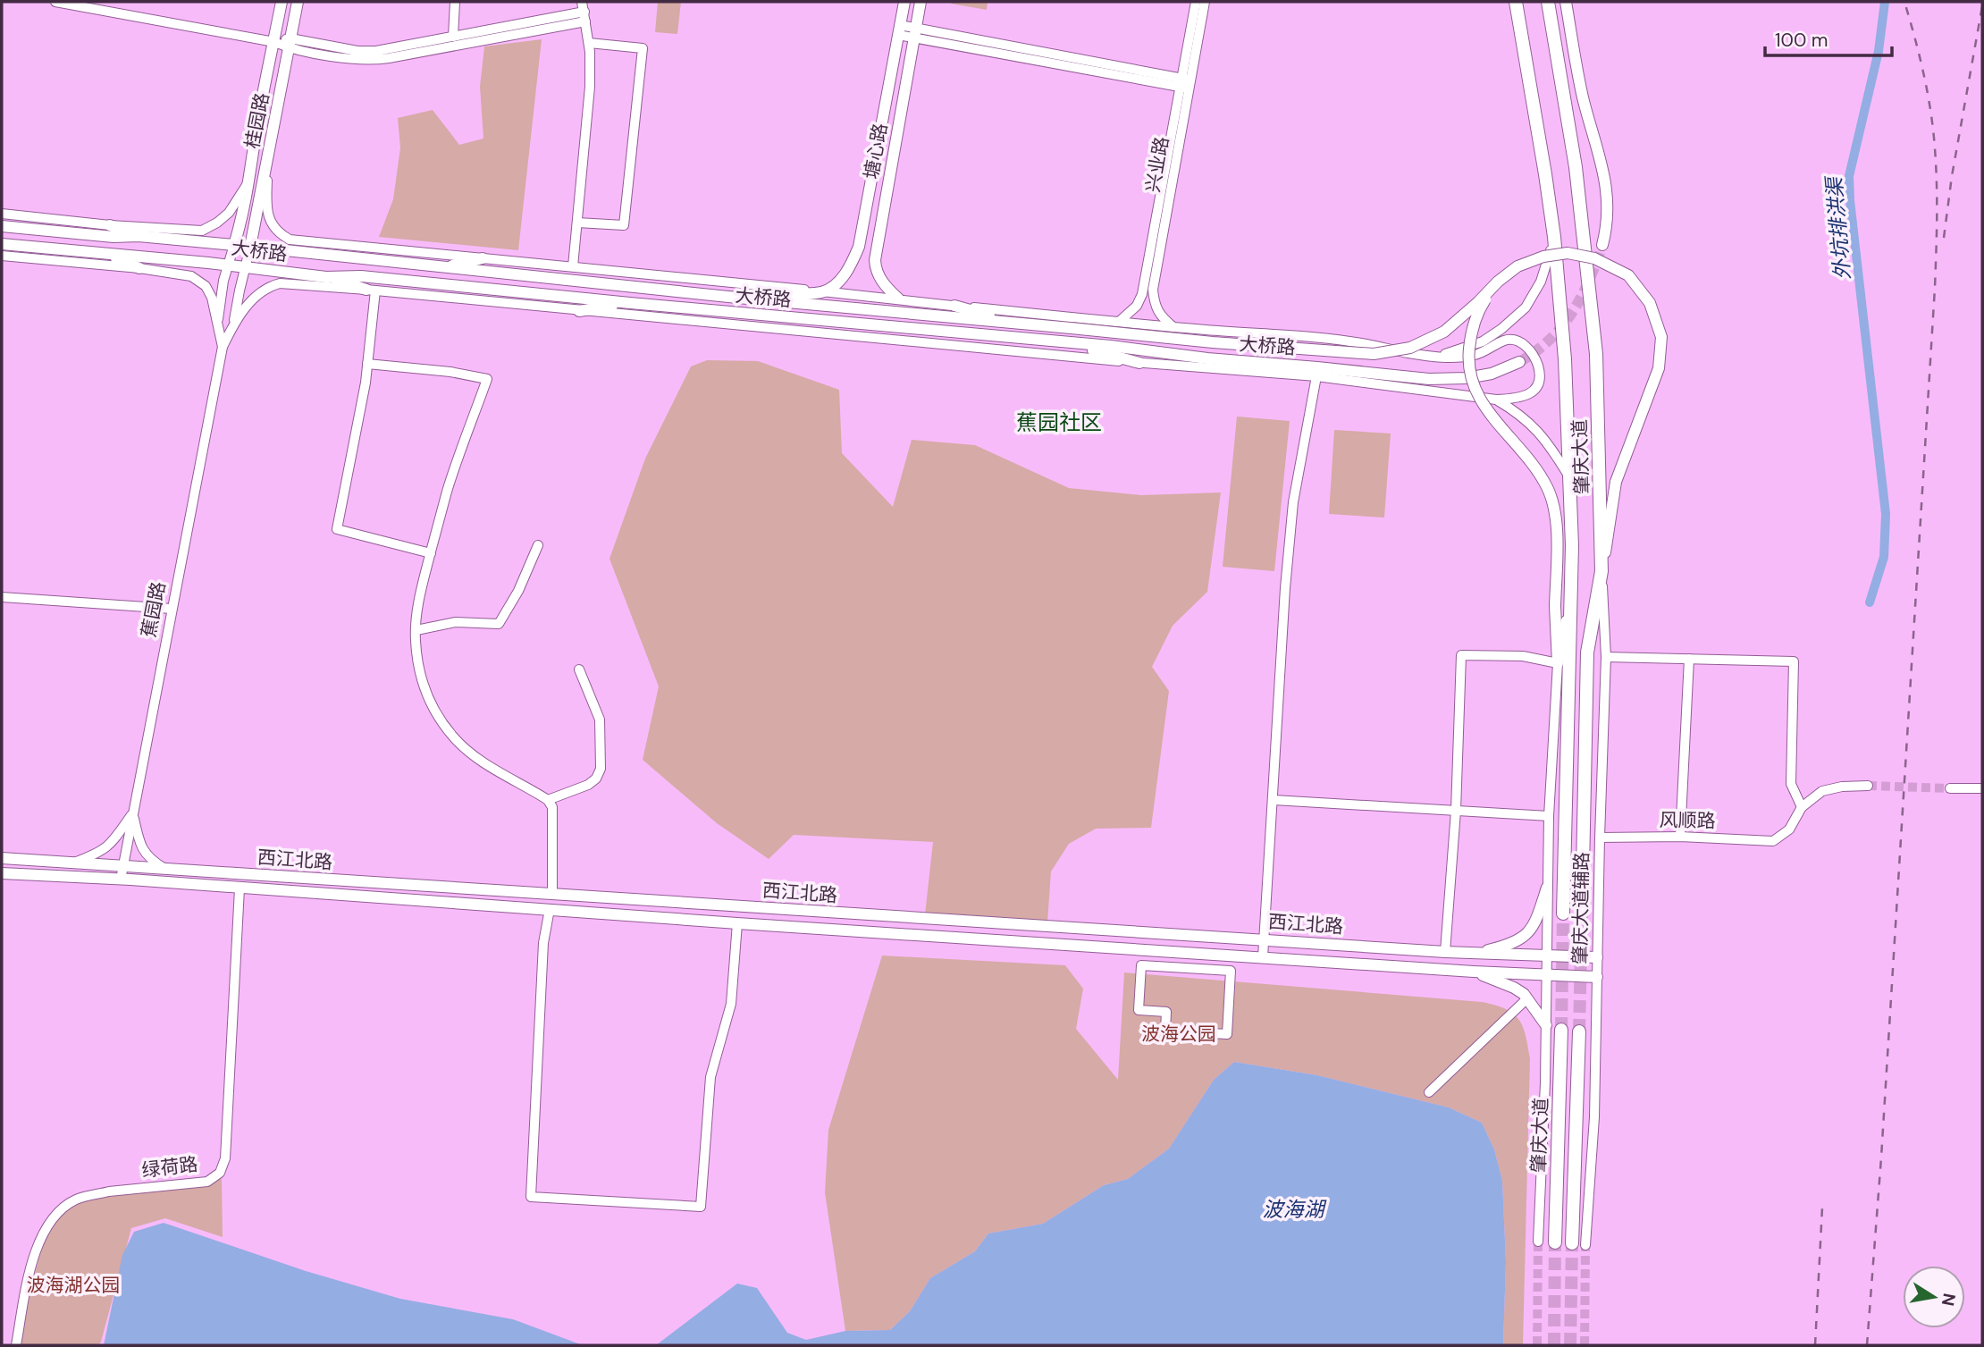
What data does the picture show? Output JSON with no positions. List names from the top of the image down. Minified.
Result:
{"streets":{"highway":["肇庆大道"],"main road":["桂园路","塘心路","大桥路","西江北路"],"street":["兴业路","蕉园路","风顺路","肇庆大道辅路","绿荷路"]},"crossings":[["桂园路","大桥路"],["肇庆大道","肇庆大道辅路"],["蕉园路","西江北路"],["风顺路","肇庆大道辅路"],["西江北路","肇庆大道辅路"],["西江北路","绿荷路"]],"districts":["蕉园社区"],"water":["外坑排洪渠","波海湖"],"parks":["波海公园","波海湖公园"],"scale_bar":"100 m","north":"right"}
